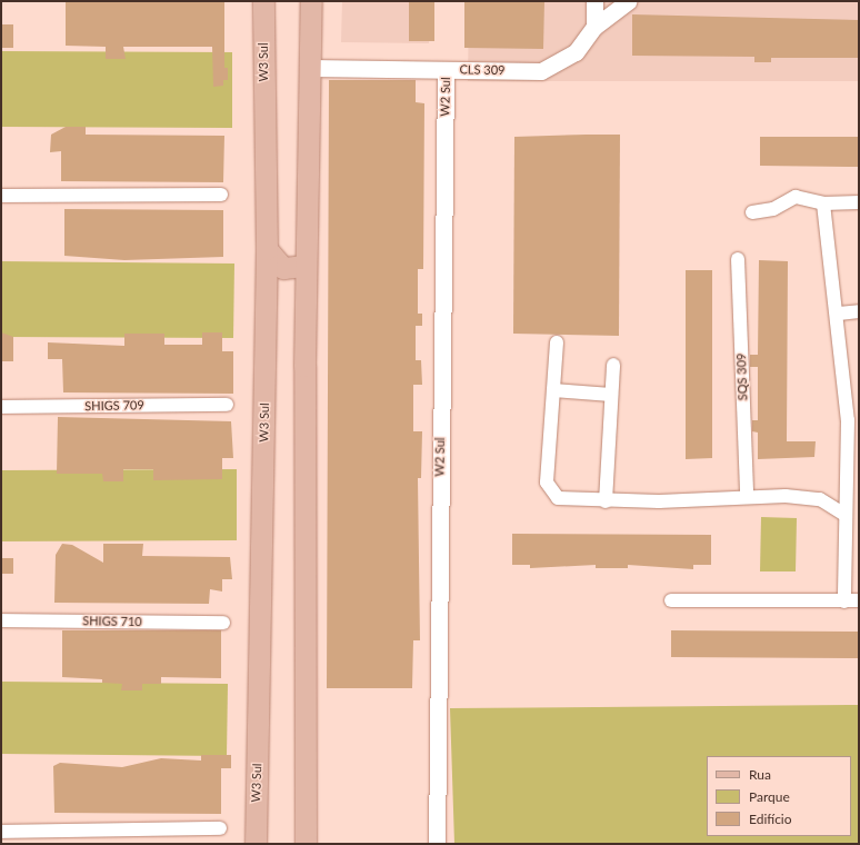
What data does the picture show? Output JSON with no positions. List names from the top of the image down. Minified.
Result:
{"streets":{"main road":["W3 Sul"],"street":["CLS 309","W2 Sul","SQS 309","SHIGS 709","SHIGS 710"]},"crossings":[["CLS 309","W2 Sul"]],"legend":["Rua","Parque","Edifício"]}
